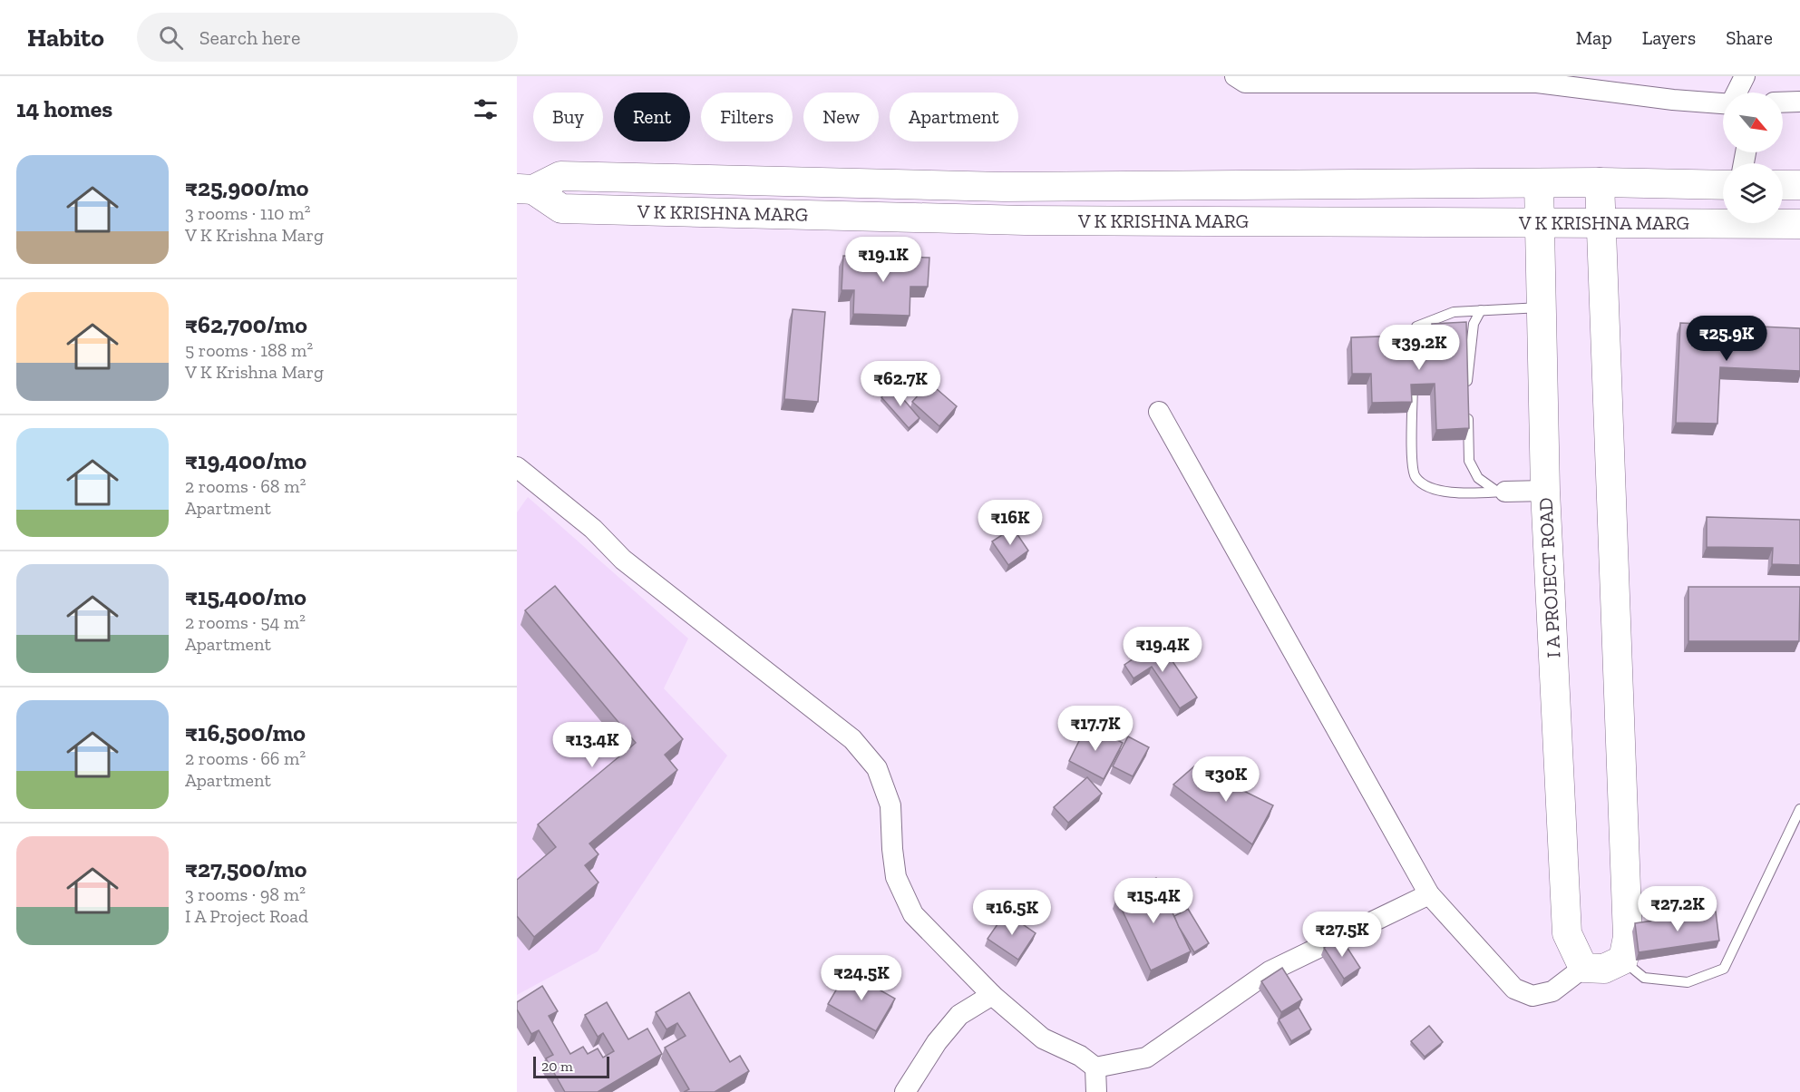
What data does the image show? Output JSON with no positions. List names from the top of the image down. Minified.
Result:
{"streets":{"street":["V K KRISHNA MARG","I A PROJECT ROAD"]},"crossings":[["V K KRISHNA MARG","I A PROJECT ROAD"]],"scale_bar":"20 m","north":"bottom right","page":{"header":"Habito","search":"Search here","nav":["Map","Layers","Share"],"heading":"14 homes","chip":["Buy","Rent","Filters","New","Apartment"],"list":[{"name":"₹25,900/mo","note":"3 rooms · 110 m² · V K Krishna Marg"},{"name":"₹62,700/mo","note":"5 rooms · 188 m² · V K Krishna Marg"},{"name":"₹19,400/mo","note":"2 rooms · 68 m² · Apartment"},{"name":"₹15,400/mo","note":"2 rooms · 54 m² · Apartment"},{"name":"₹16,500/mo","note":"2 rooms · 66 m² · Apartment"},{"name":"₹27,500/mo","note":"3 rooms · 98 m² · I A Project Road"}],"price":["₹19.1K","₹25.9K","₹39.2K","₹62.7K","₹16K","₹19.4K","₹17.7K","₹13.4K","₹30K","₹15.4K","₹27.2K","₹16.5K","₹27.5K","₹24.5K"],"scale":"20 m"}}
